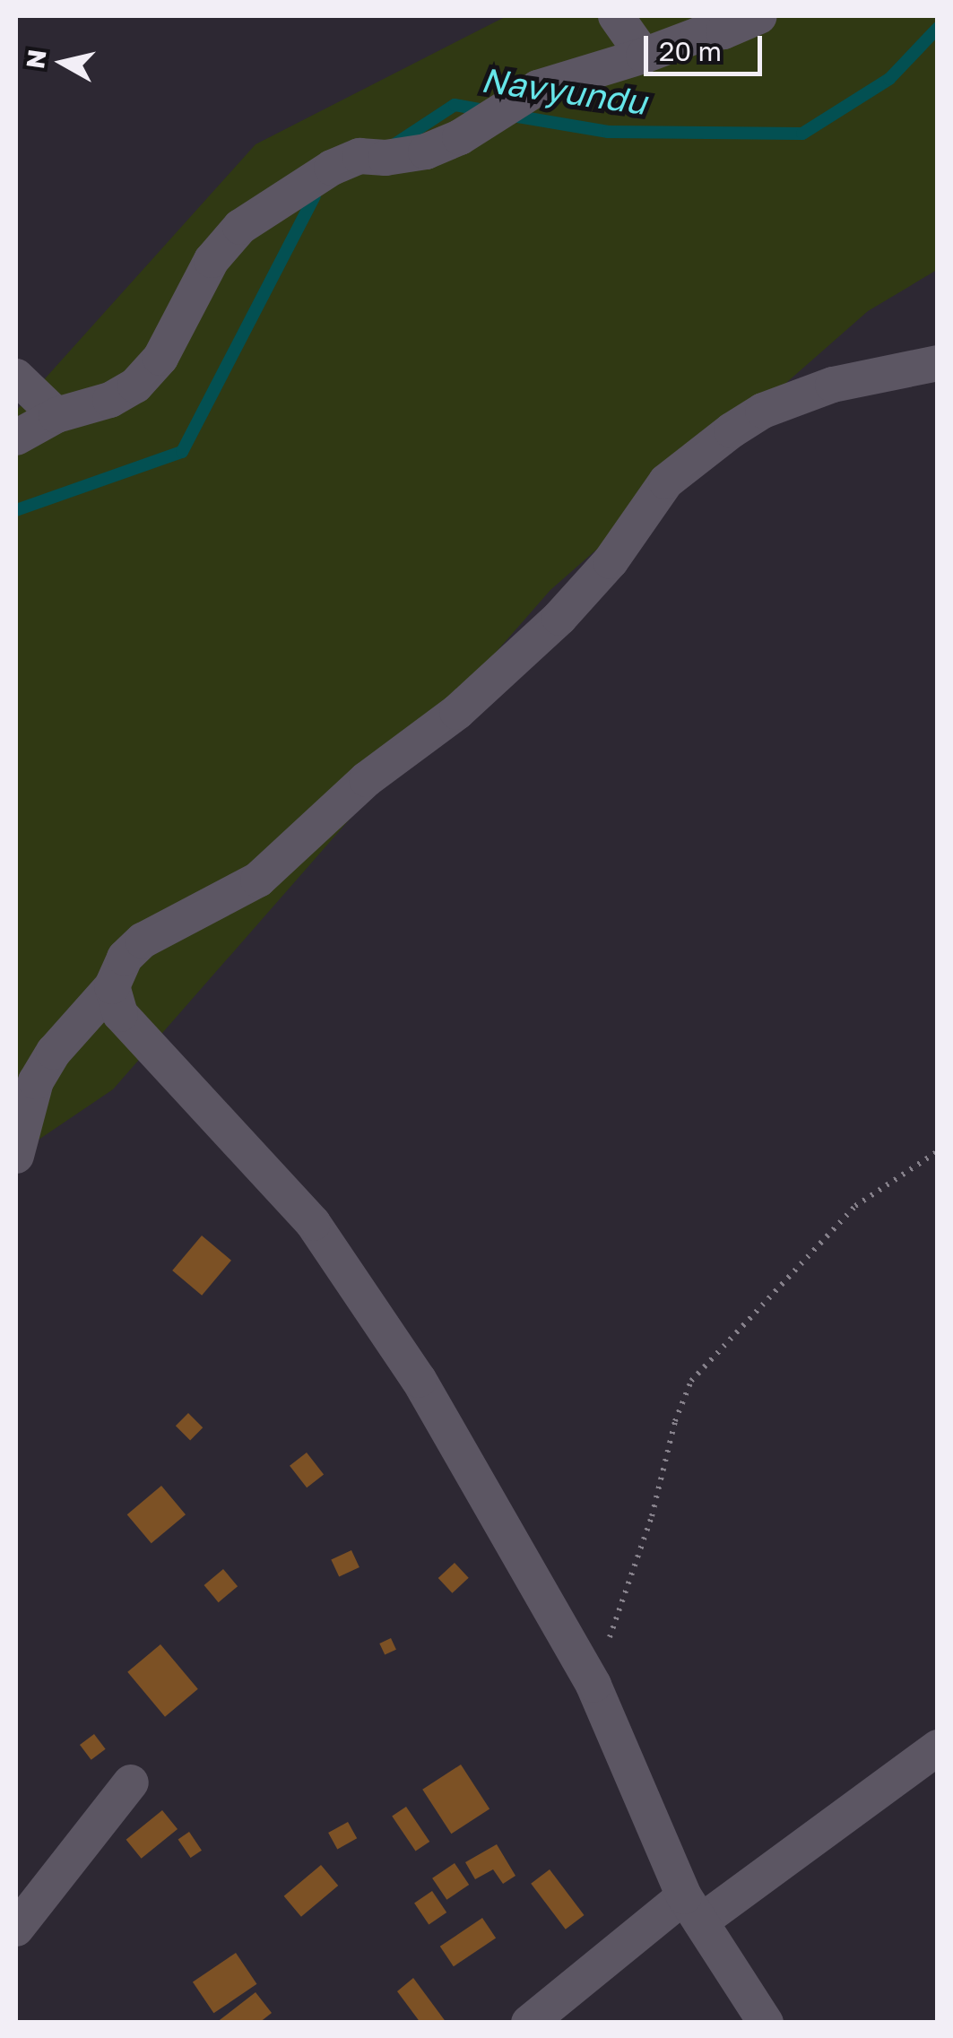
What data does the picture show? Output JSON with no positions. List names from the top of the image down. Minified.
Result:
{"water":["Navyundu"],"scale_bar":"20 m","north":"left"}
